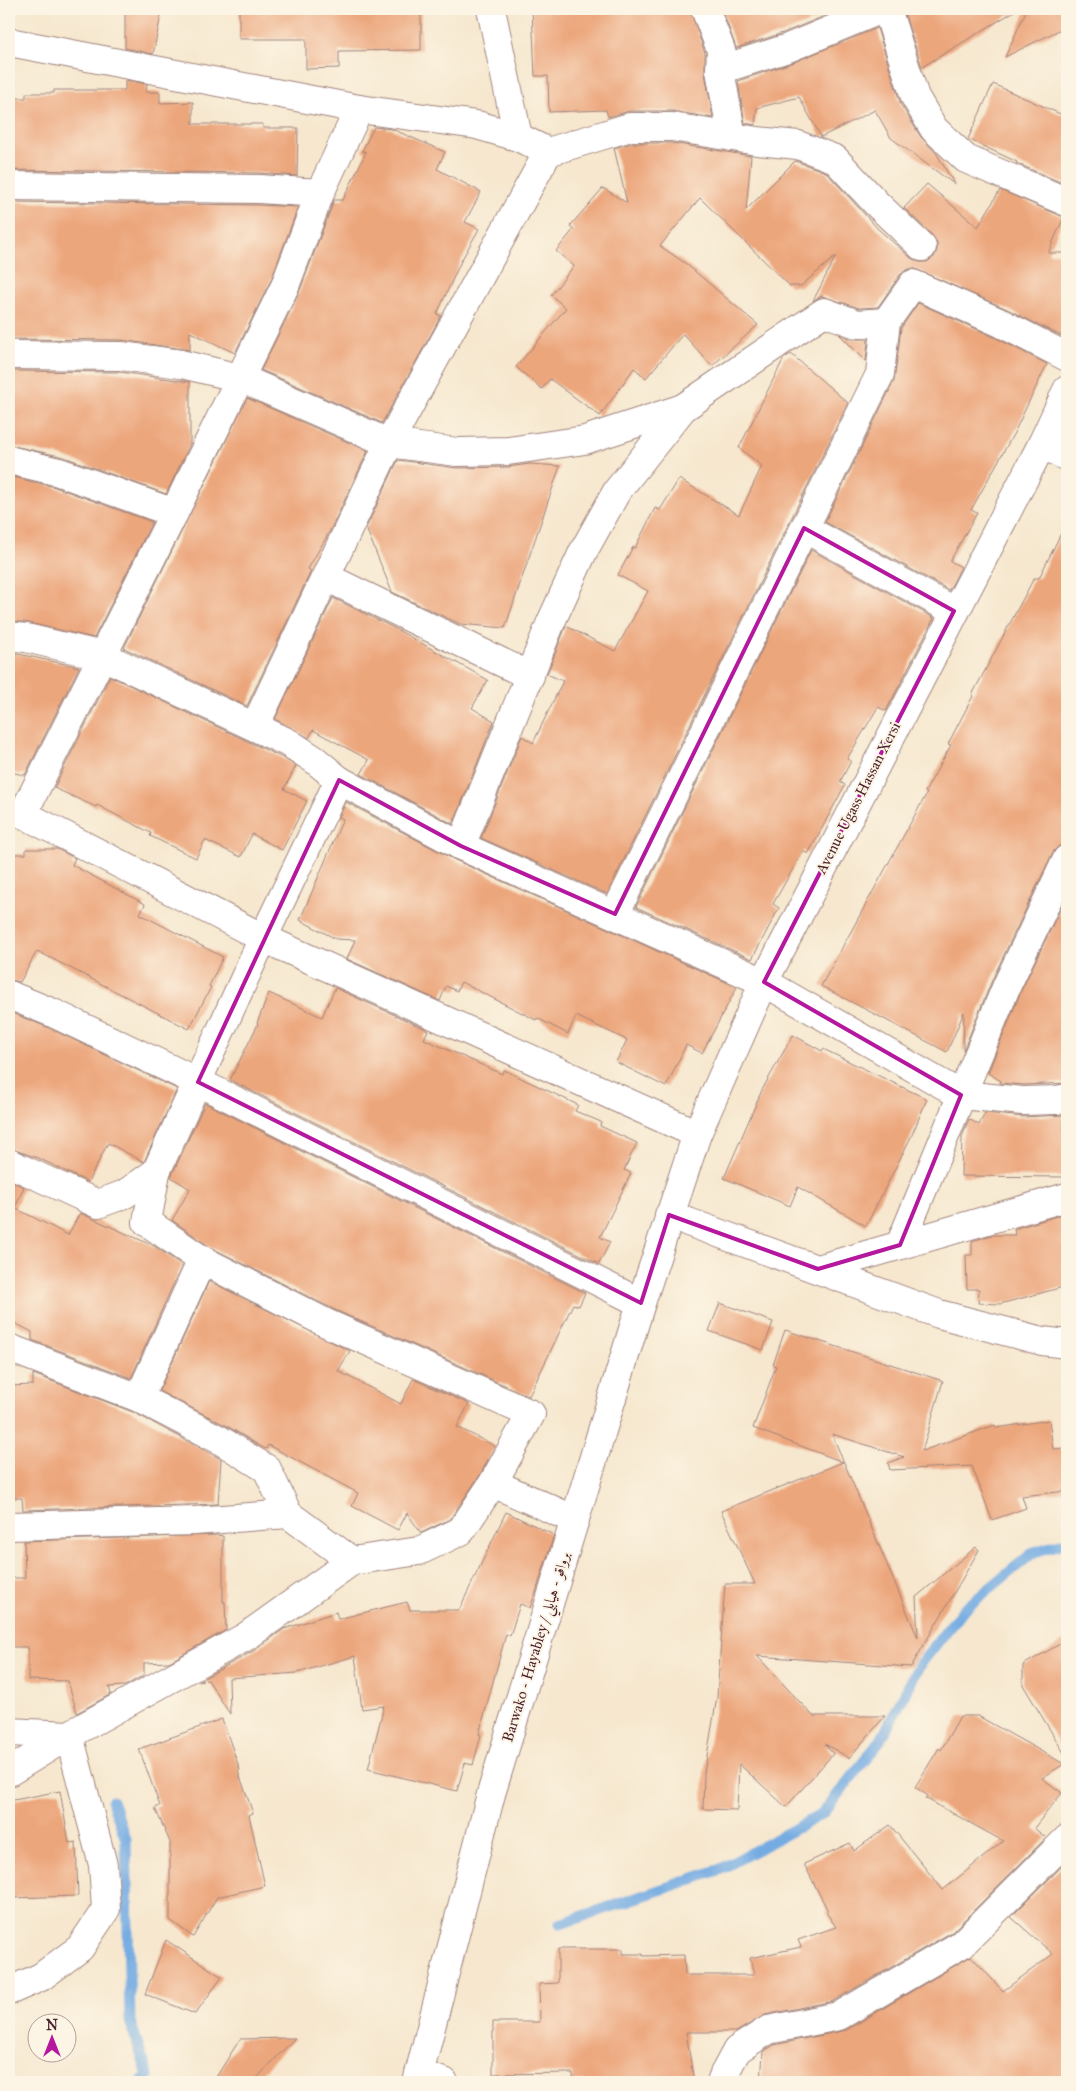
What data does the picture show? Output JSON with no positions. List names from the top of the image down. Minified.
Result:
{"streets":{"street":["Avenue Ugass Hassan Xersi","Barwako - Hayabley / برواقو - هيابلي"]},"crossings":[["Avenue Ugass Hassan Xersi","Barwako - Hayabley / برواقو - هيابلي"]],"north":"top"}
